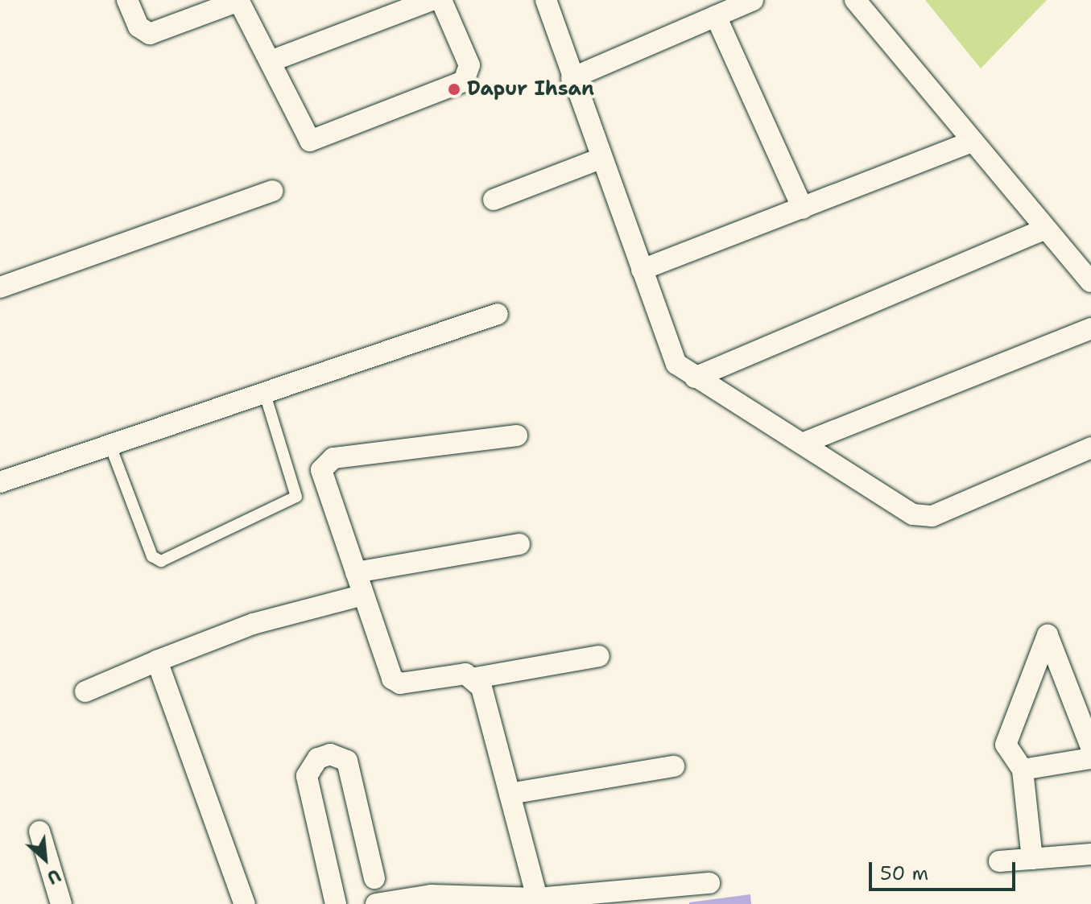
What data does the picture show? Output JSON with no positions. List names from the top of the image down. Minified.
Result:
{"places":["Dapur Ihsan"],"scale_bar":"50 m","north":"bottom right"}
